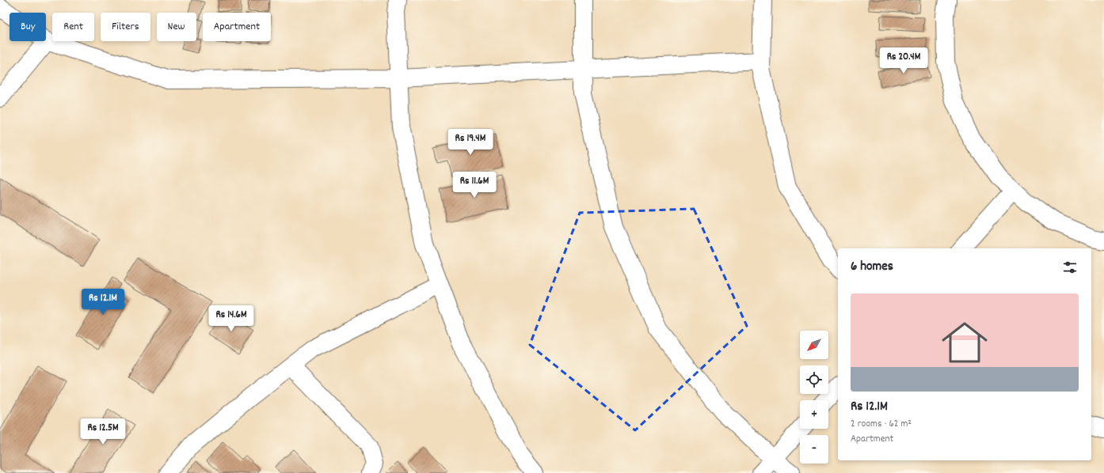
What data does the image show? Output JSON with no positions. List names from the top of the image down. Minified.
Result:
{"north":"bottom left","page":{"chip":["Buy","Rent","Filters","New","Apartment"],"price":["Rs 20.4M","Rs 19.4M","Rs 11.6M","Rs 12.1M","Rs 14.6M","Rs 12.5M"],"heading":"6 homes","list":[{"name":"Rs 12.1M","note":"2 rooms · 62 m² · Apartment"}],"map_buttons":["+","−"]}}
